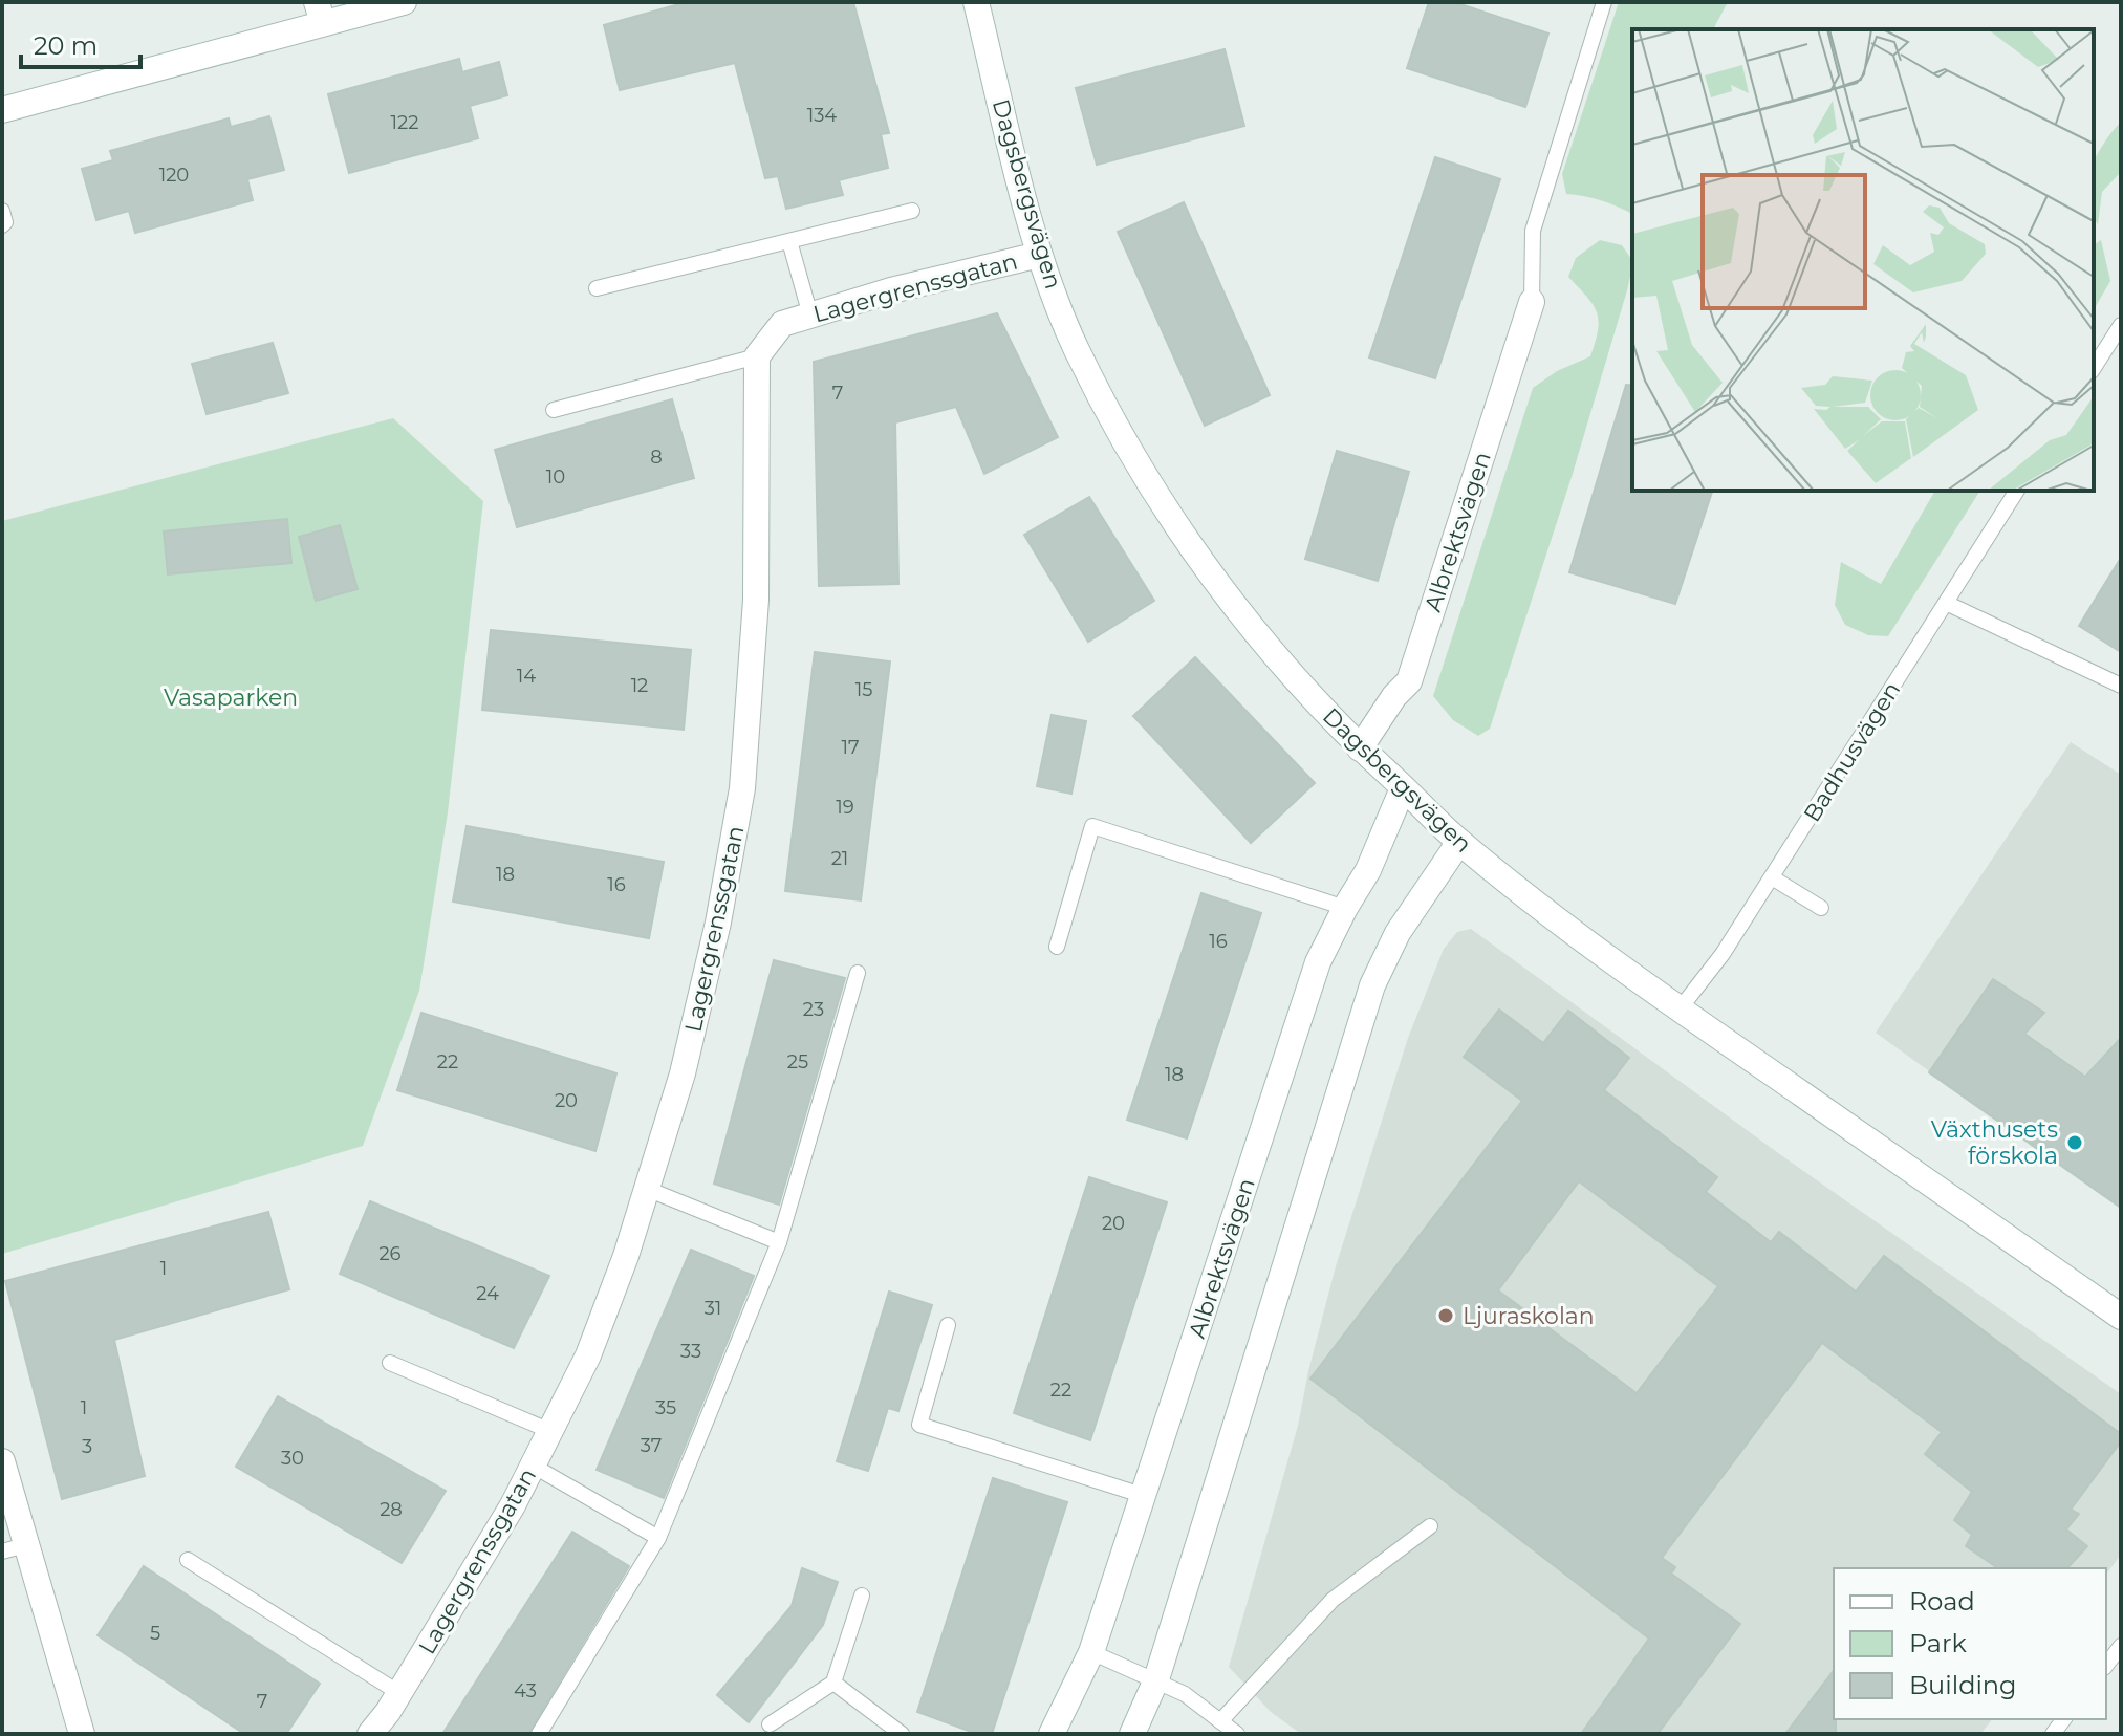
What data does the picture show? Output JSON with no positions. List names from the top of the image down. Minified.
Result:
{"streets":{"street":["Dagsbergsvägen","Lagergrenssgatan","Albrektsvägen"],"lane":["Badhusvägen"]},"crossings":[["Dagsbergsvägen","Lagergrenssgatan"],["Dagsbergsvägen","Albrektsvägen"],["Dagsbergsvägen","Badhusvägen"]],"parks":["Vasaparken"],"places":["Växthusets förskola","Ljuraskolan"],"house_numbers":["134","122","120","7","8","10","14","12","15","17","19","21","18","16","16","23","22","25","18","20","20","26","1","24","31","33","22","1","35","37","3","30","28","5","43","7"],"legend":["Road","Park","Building"],"scale_bar":"20 m"}
